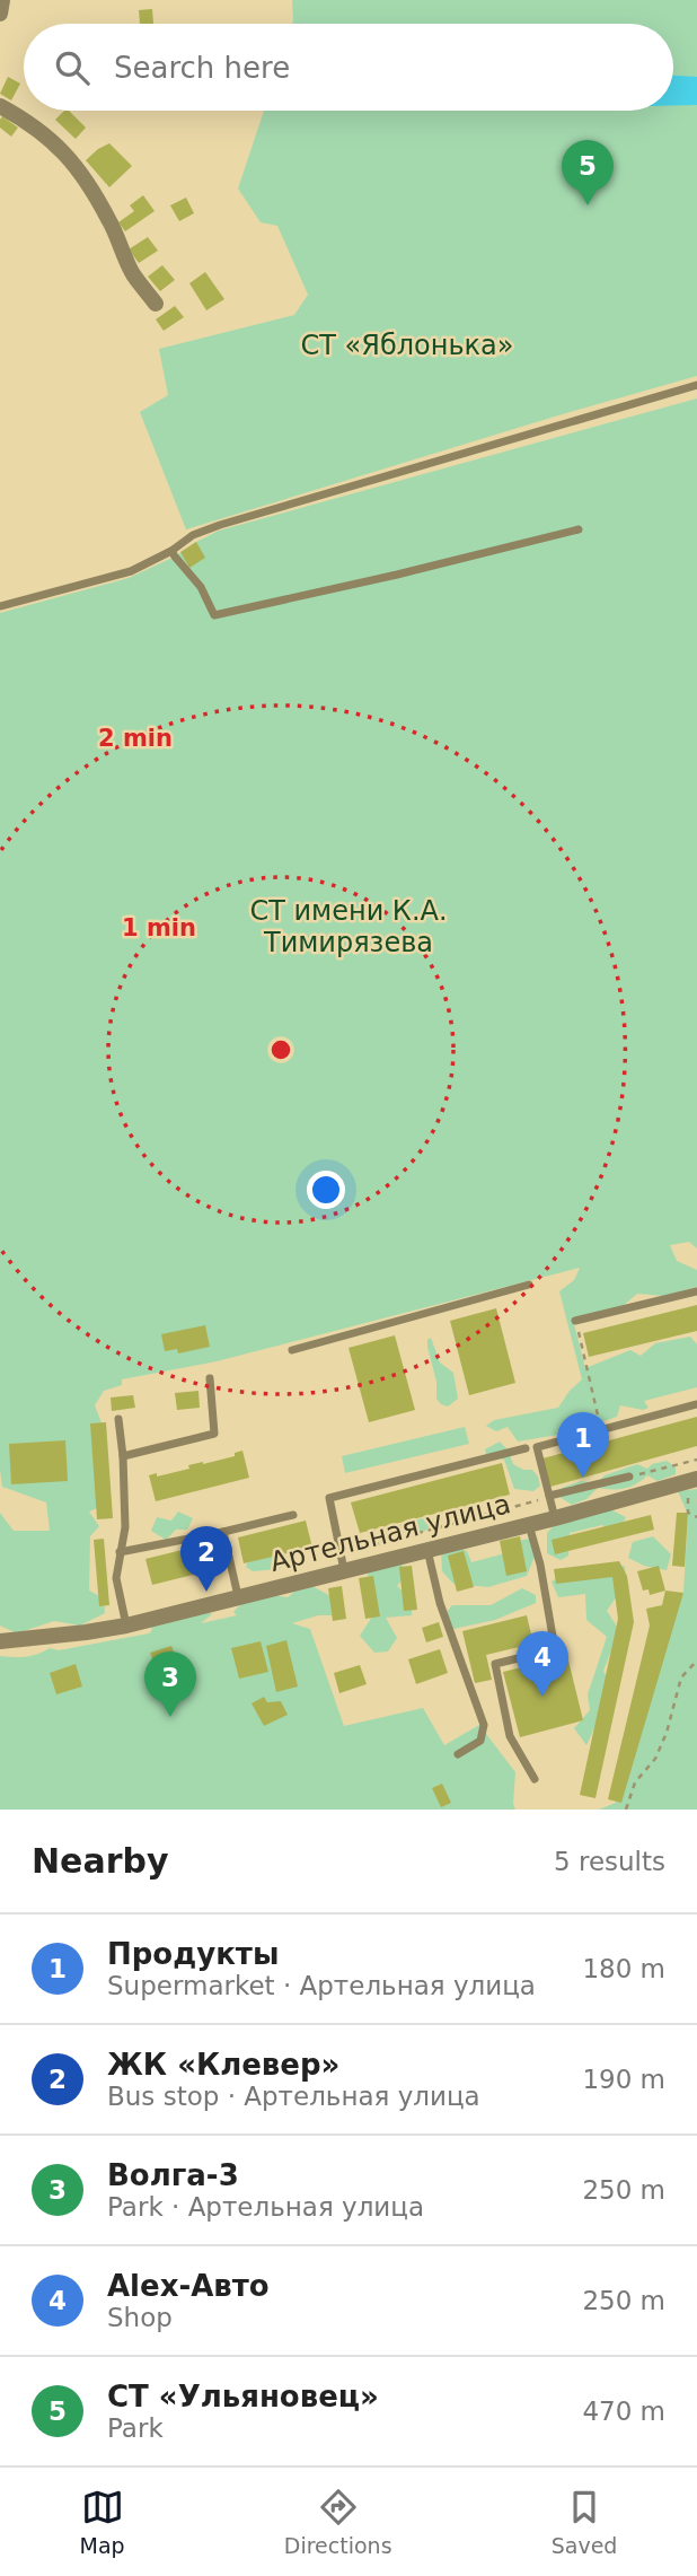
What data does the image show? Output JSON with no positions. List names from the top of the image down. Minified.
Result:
{"streets":{"street":["Артельная улица"]},"parks":["СТ «Яблонька»","СТ имени К.А. Тимирязева"],"page":{"search":"Search here","pins":["5","1","2","4","3"],"heading":["Nearby","5 results"],"list":[{"mark":"1","name":"Продукты","note":"Supermarket · Артельная улица","value":"180 m"},{"mark":"2","name":"ЖК «Клевер»","note":"Bus stop · Артельная улица","value":"190 m"},{"mark":"3","name":"Волга-3","note":"Park · Артельная улица","value":"250 m"},{"mark":"4","name":"Alex-Авто","note":"Shop","value":"250 m"},{"mark":"5","name":"СТ «Ульяновец»","note":"Park","value":"470 m"}],"nav":["Map","Directions","Saved"]},"rings":["2 min","1 min"]}
